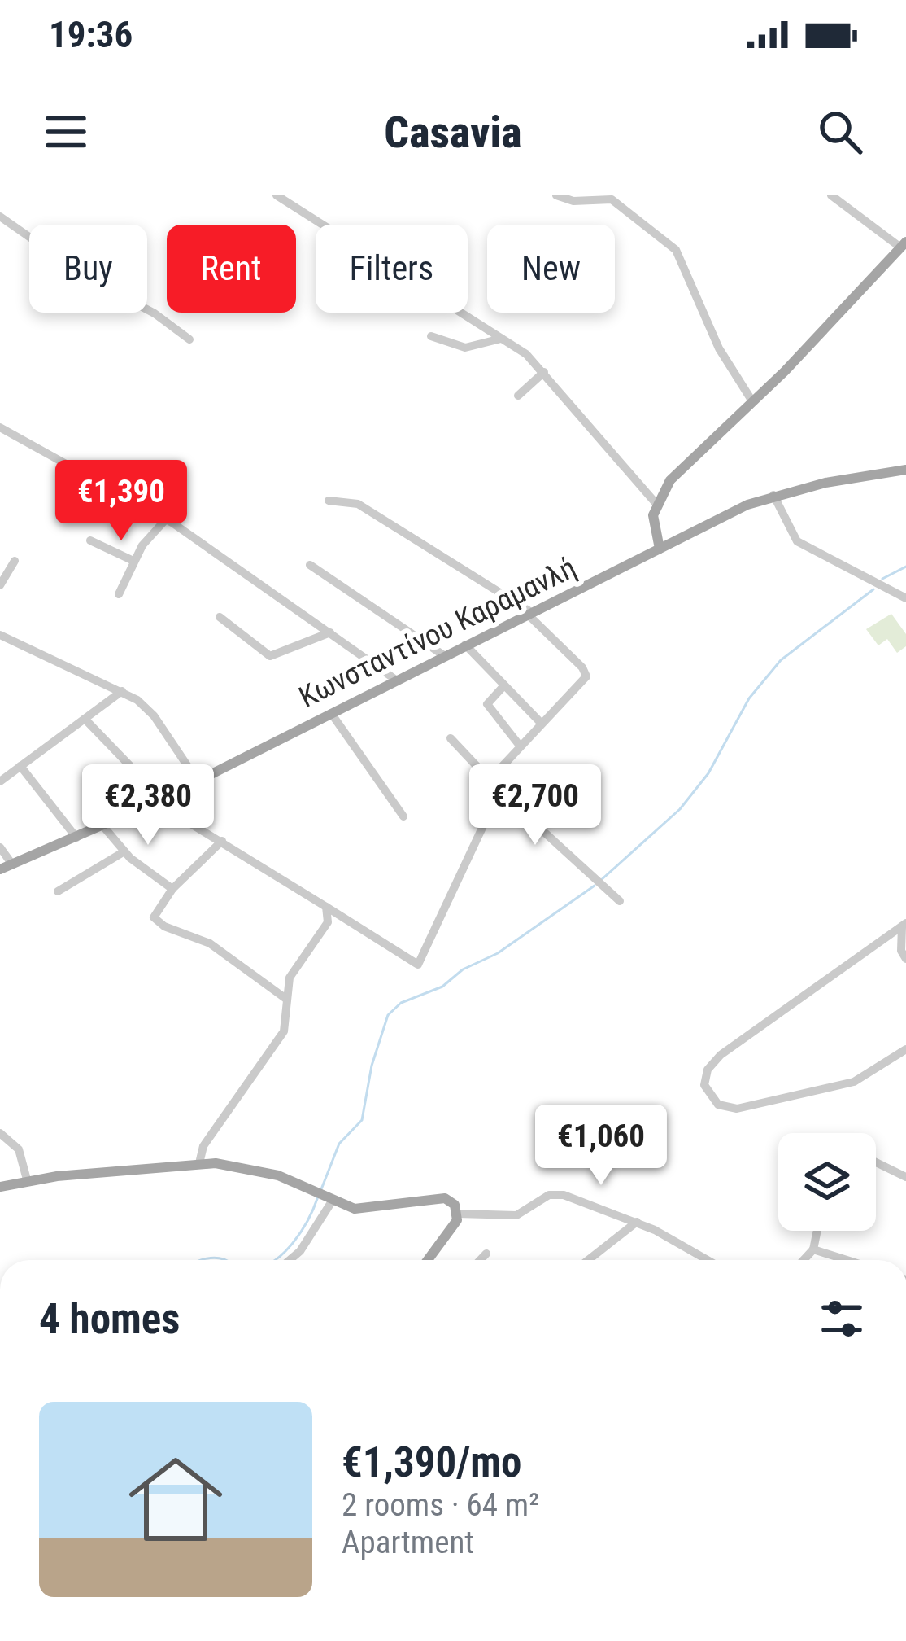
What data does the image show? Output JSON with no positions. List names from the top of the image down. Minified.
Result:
{"streets":{"main road":["Κωνσταντίνου Καραμανλή"]},"page":{"status":"19:36","header":"Casavia","chip":["Buy","Rent","Filters","New"],"price":["€1,390","€2,380","€2,700","€1,060"],"heading":"4 homes","list":[{"name":"€1,390/mo","note":"2 rooms · 64 m² · Apartment"}]}}
